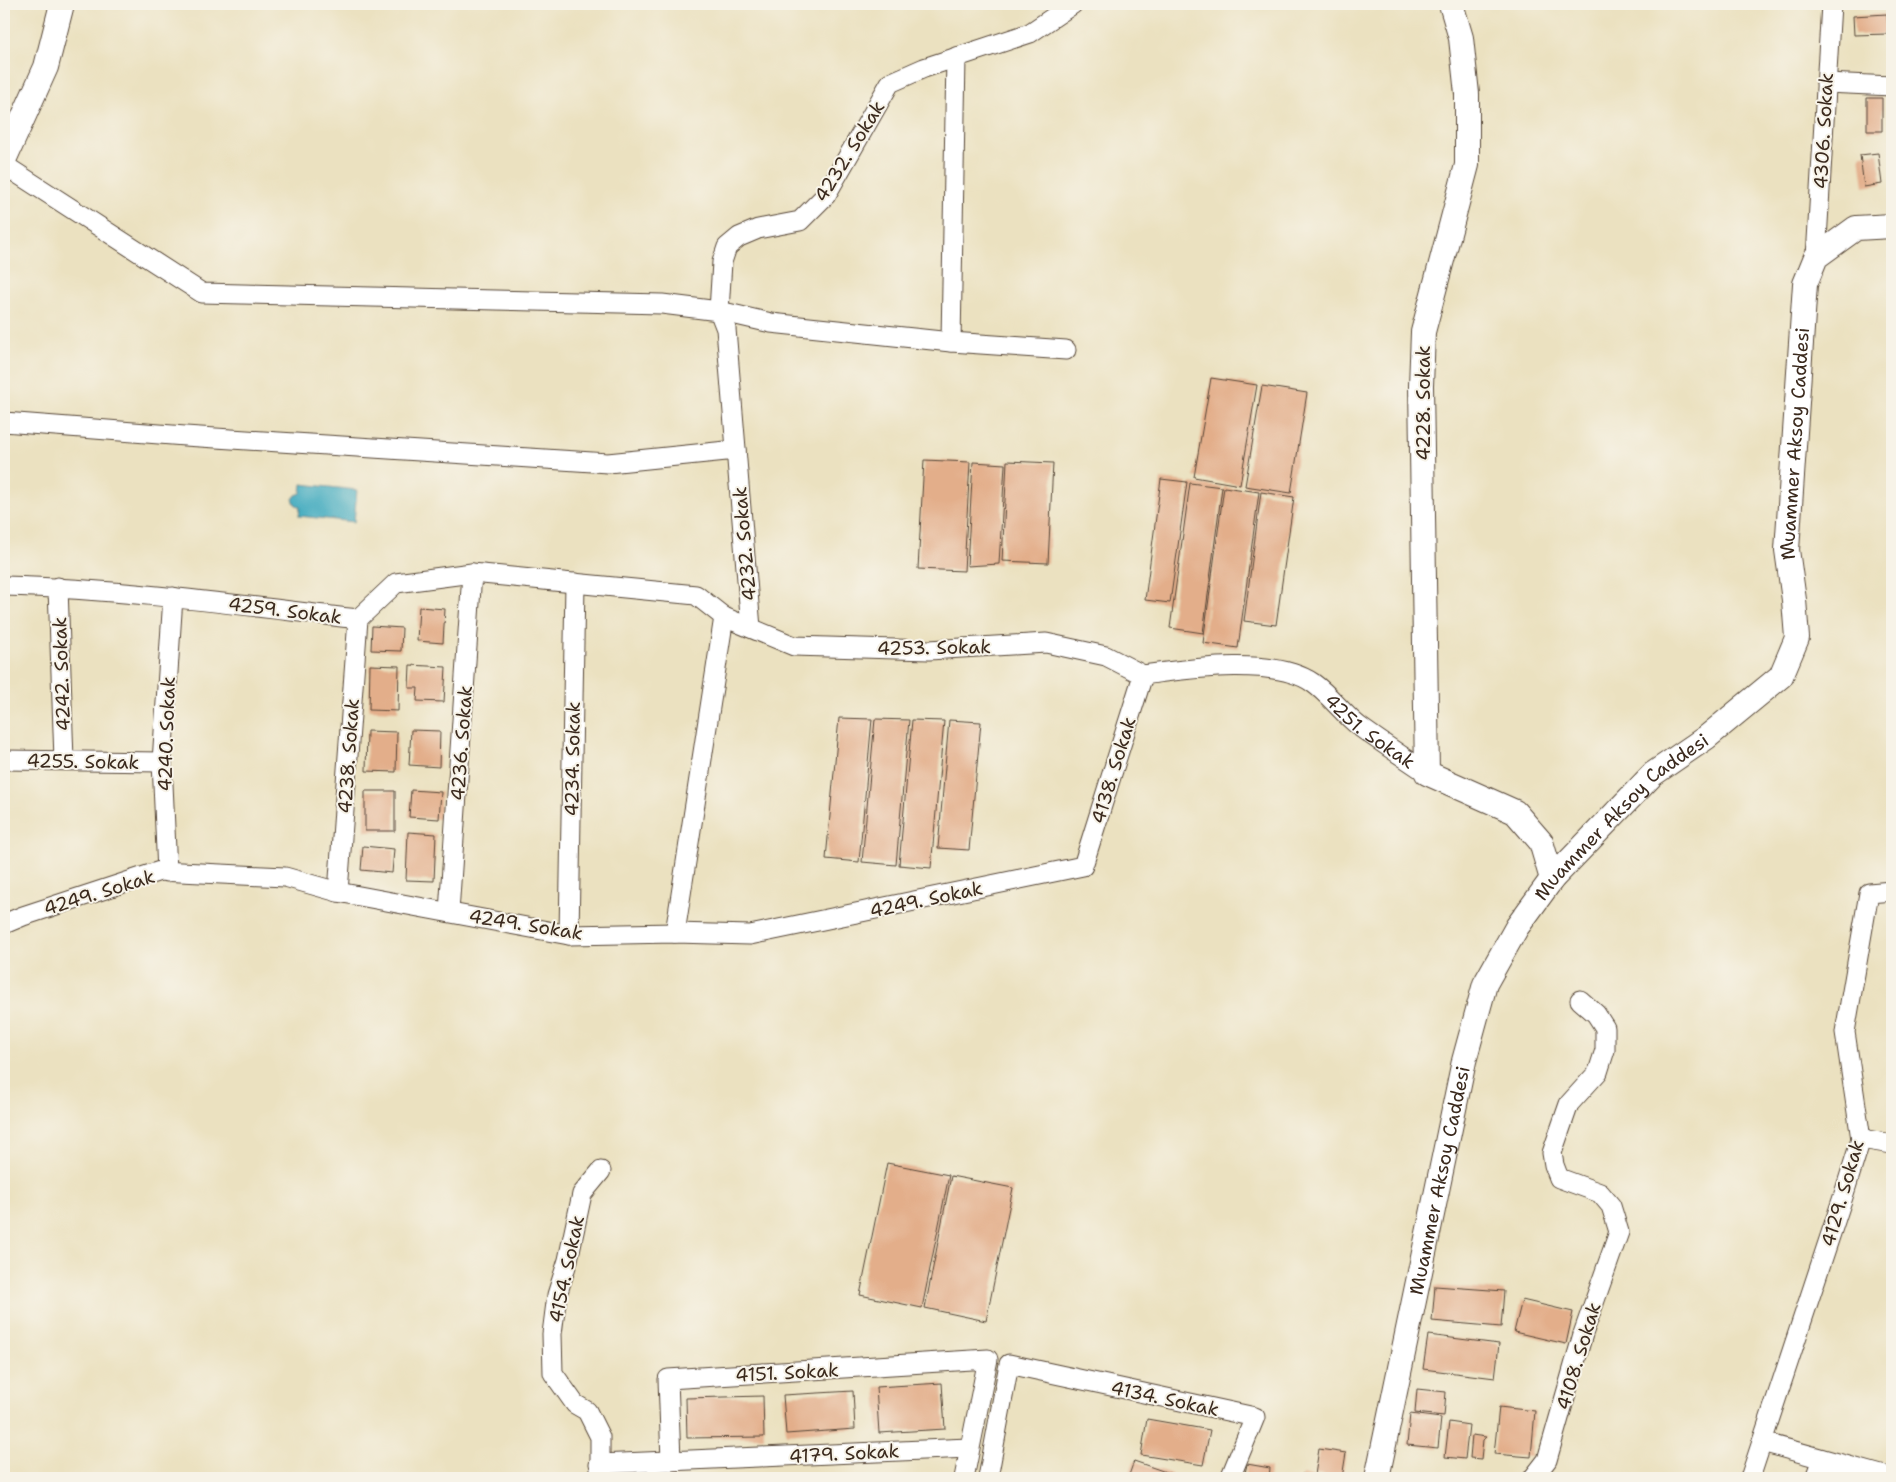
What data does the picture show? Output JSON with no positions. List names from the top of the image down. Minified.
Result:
{"streets":{"street":["4306. Sokak","4232. Sokak","4228. Sokak","Muammer Aksoy Caddesi","4259. Sokak","4253. Sokak","4242. Sokak","4251. Sokak","4240. Sokak","4236. Sokak","4238. Sokak","4234. Sokak","4255. Sokak","4138. Sokak","4249. Sokak","4129. Sokak","4154. Sokak","4108. Sokak","4151. Sokak","4134. Sokak","4179. Sokak"]},"crossings":[["4306. Sokak","Muammer Aksoy Caddesi"],["4232. Sokak","4259. Sokak"],["4232. Sokak","4253. Sokak"],["4232. Sokak","4249. Sokak"],["4228. Sokak","4251. Sokak"],["Muammer Aksoy Caddesi","4251. Sokak"],["4259. Sokak","4253. Sokak"],["4259. Sokak","4242. Sokak"],["4259. Sokak","4240. Sokak"],["4259. Sokak","4236. Sokak"],["4259. Sokak","4238. Sokak"],["4259. Sokak","4234. Sokak"],["4253. Sokak","4251. Sokak"],["4253. Sokak","4138. Sokak"],["4242. Sokak","4255. Sokak"],["4251. Sokak","4138. Sokak"],["4240. Sokak","4255. Sokak"],["4240. Sokak","4249. Sokak"],["4236. Sokak","4249. Sokak"],["4238. Sokak","4249. Sokak"],["4234. Sokak","4249. Sokak"],["4138. Sokak","4249. Sokak"],["4154. Sokak","4179. Sokak"],["4151. Sokak","4179. Sokak"]]}
